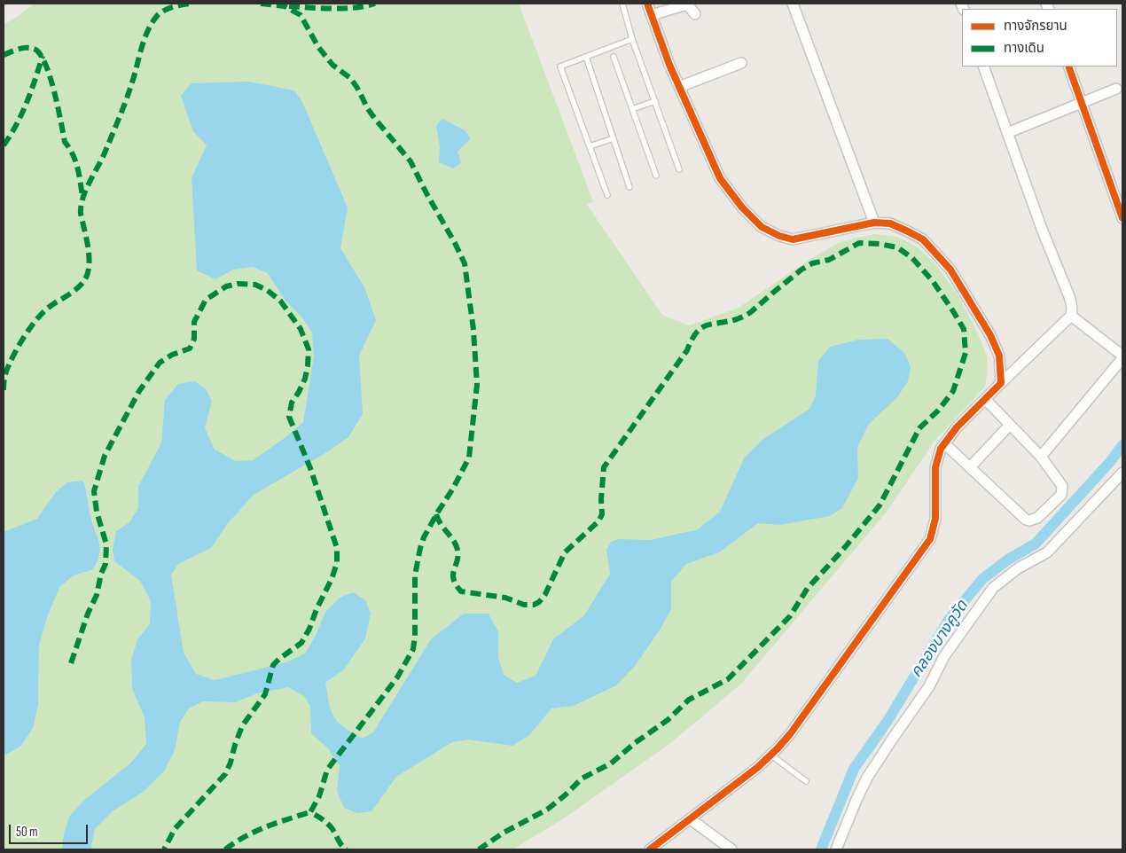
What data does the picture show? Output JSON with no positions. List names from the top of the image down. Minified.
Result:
{"water":["คลองบางคูวัด"],"legend":["ทางจักรยาน","ทางเดิน"],"scale_bar":"50 m"}
